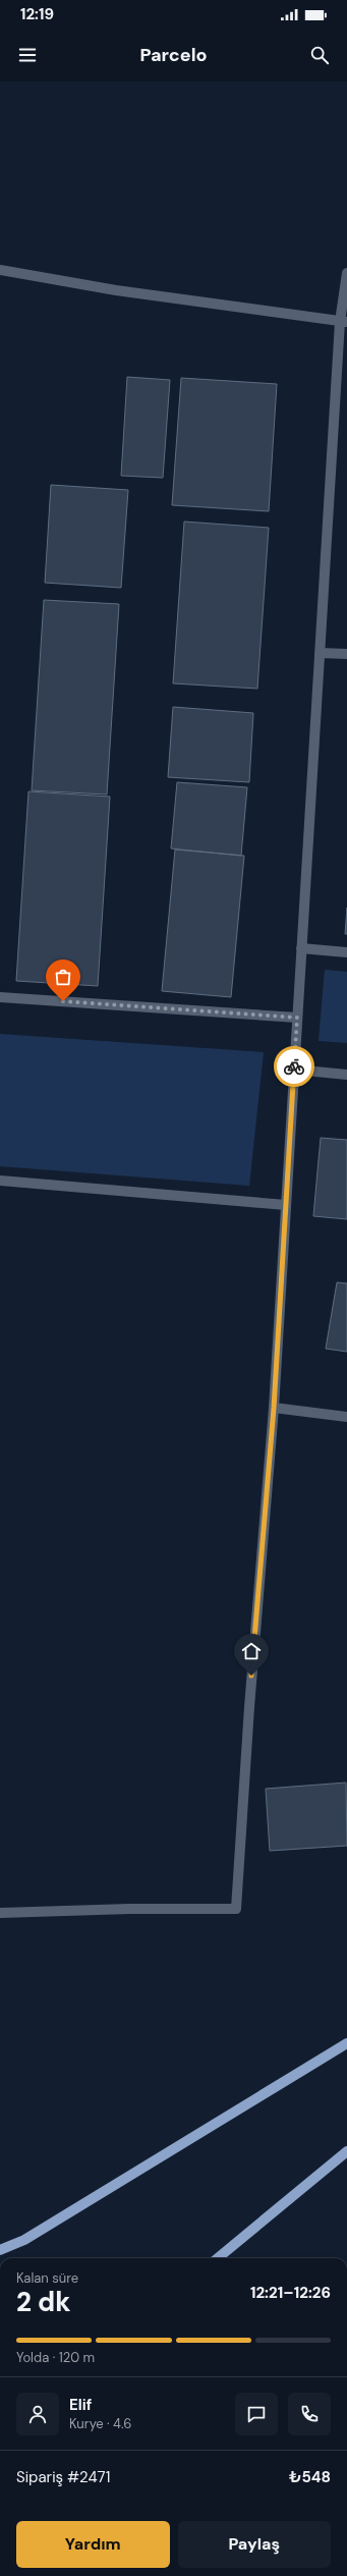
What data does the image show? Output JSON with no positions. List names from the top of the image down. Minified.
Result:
{"page":{"status":"12:19","header":"Parcelo","heading":["2 dk","Kalan süre","12:21–12:26"],"panel":["Elif","Kurye · 4.6","Sipariş #2471","₺548"],"bar":"Yolda · 120 m","buttons":["Yardım","Paylaş"]}}
